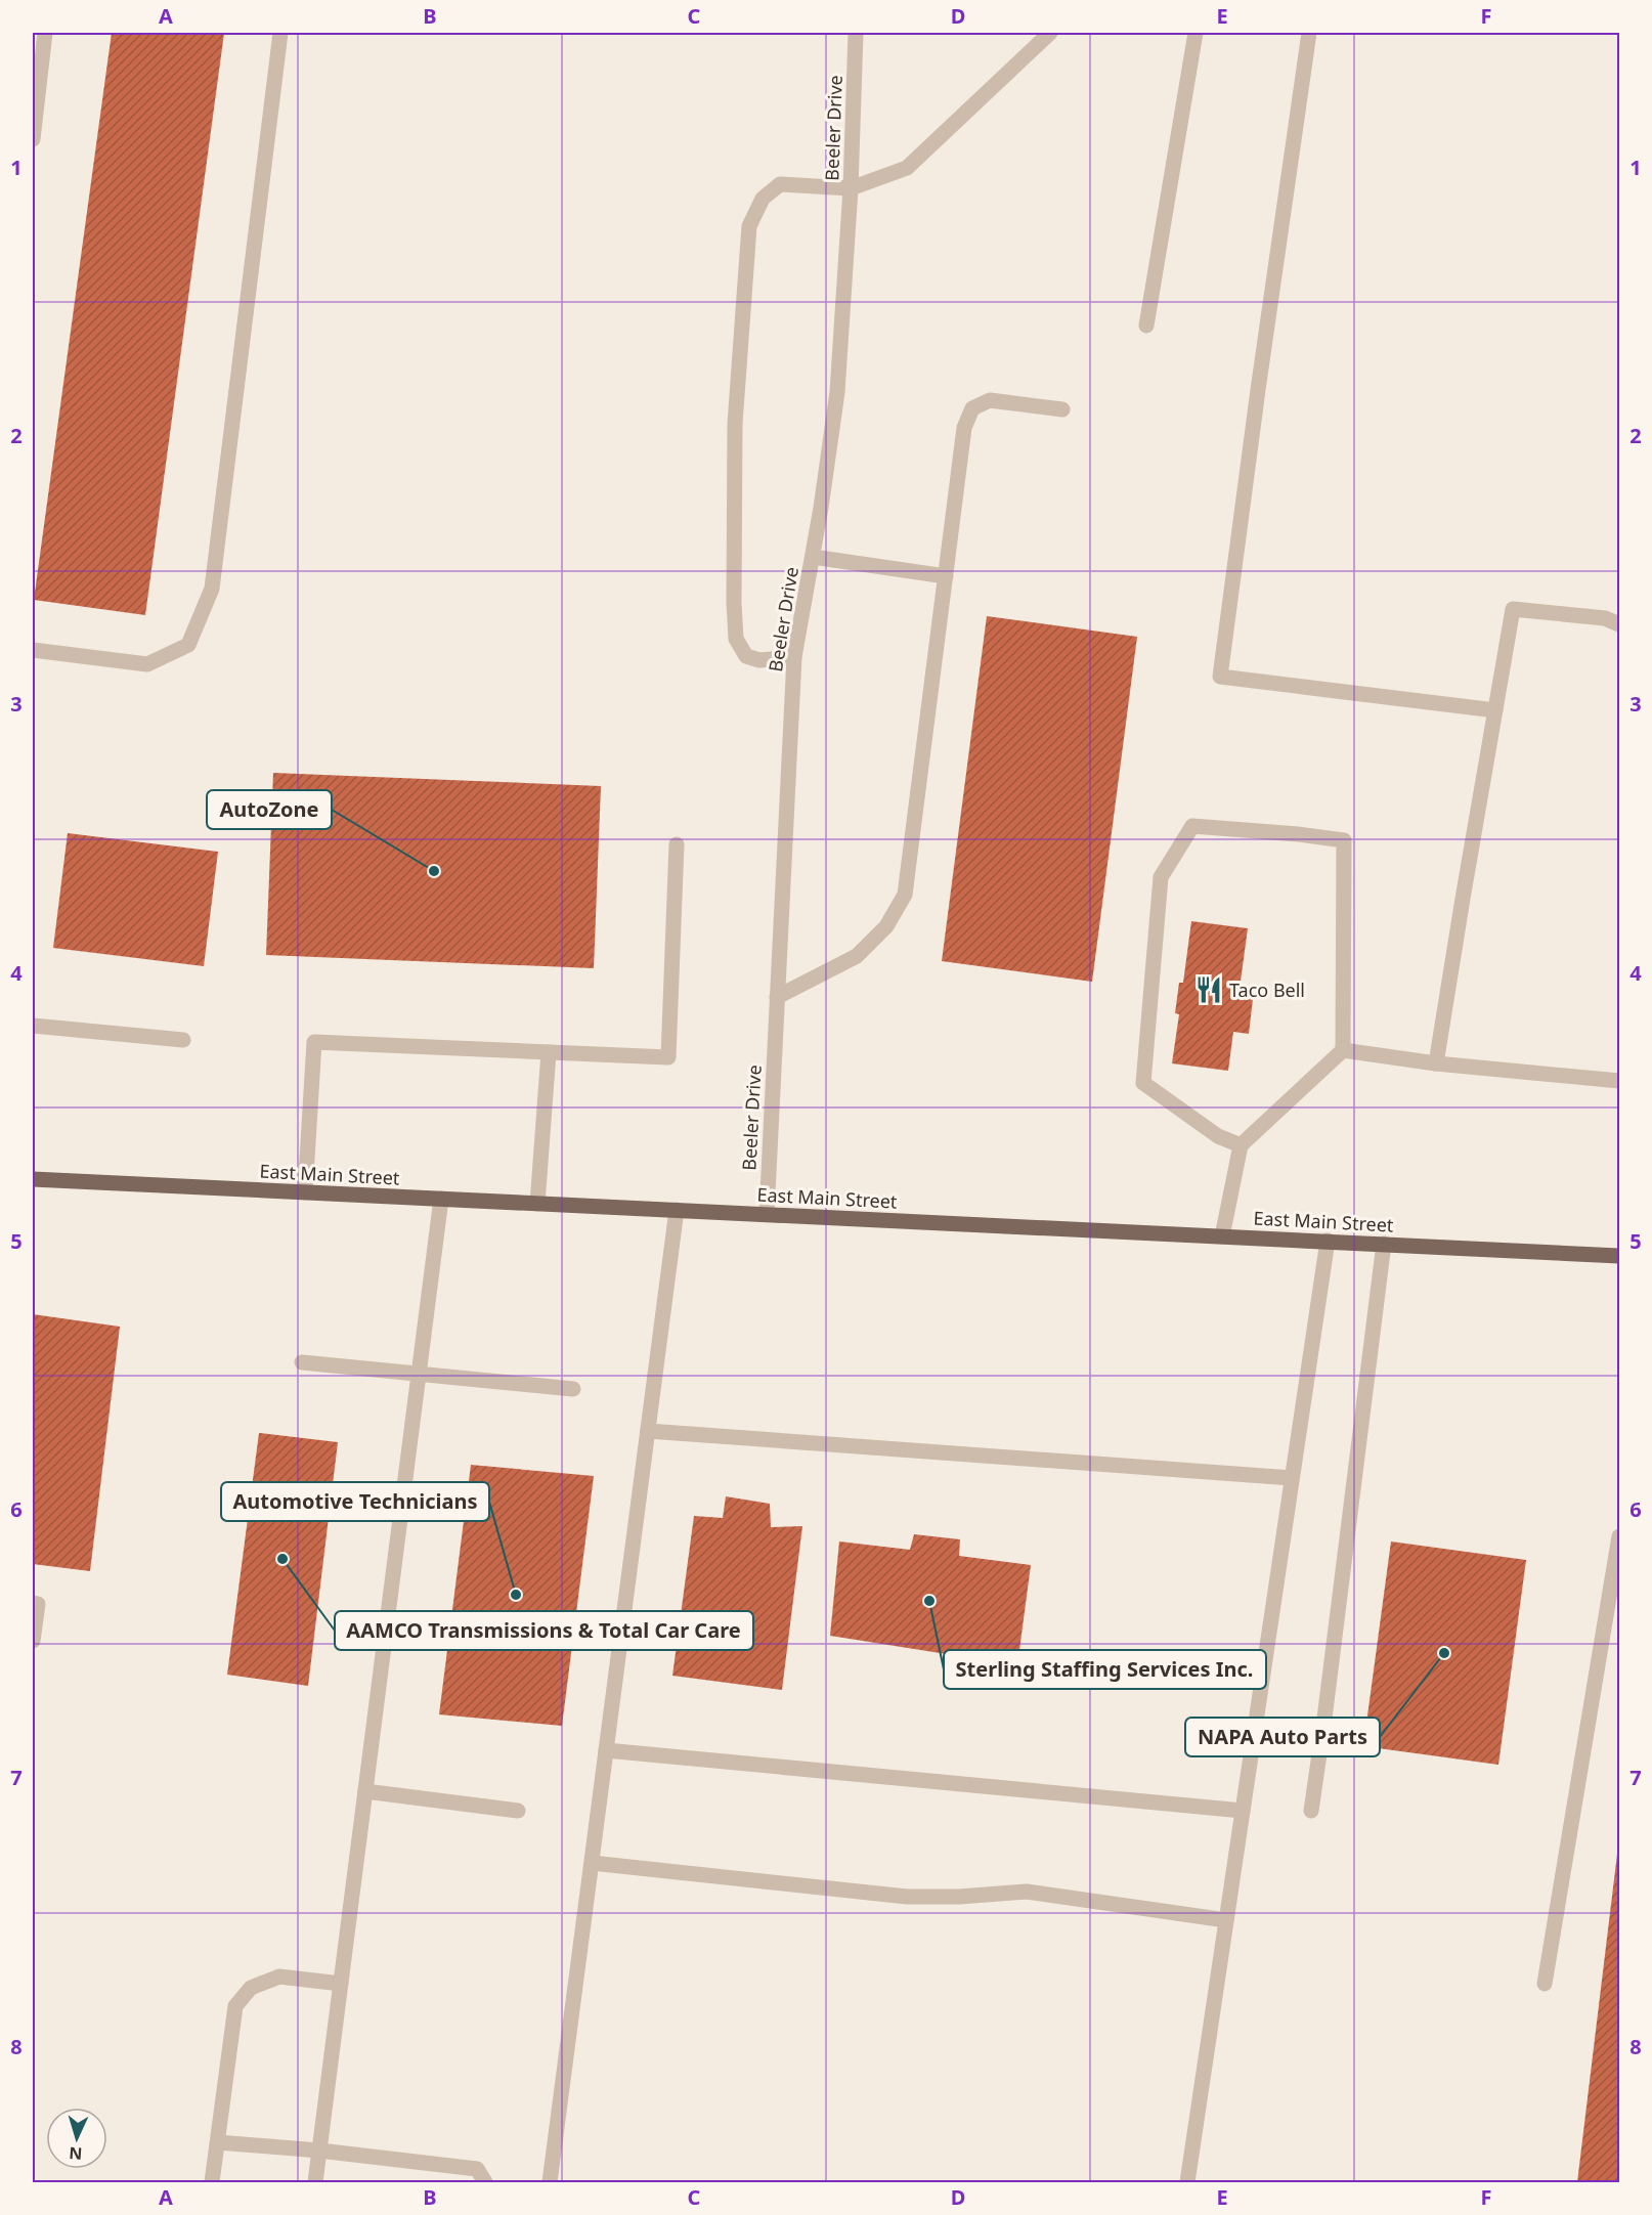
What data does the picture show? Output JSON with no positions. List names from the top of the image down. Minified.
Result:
{"streets":{"main road":["East Main Street"],"street":["Beeler Drive"]},"crossings":[["Beeler Drive","East Main Street"]],"places":{"other":["AutoZone","AAMCO Transmissions & Total Car Care","Automotive Technicians","Sterling Staffing Services Inc.","NAPA Auto Parts"],"restaurant":["Taco Bell"]},"north":"bottom","grid":{"columns":["A","B","C","D","E","F"],"rows":["1","2","3","4","5","6","7","8"]}}
